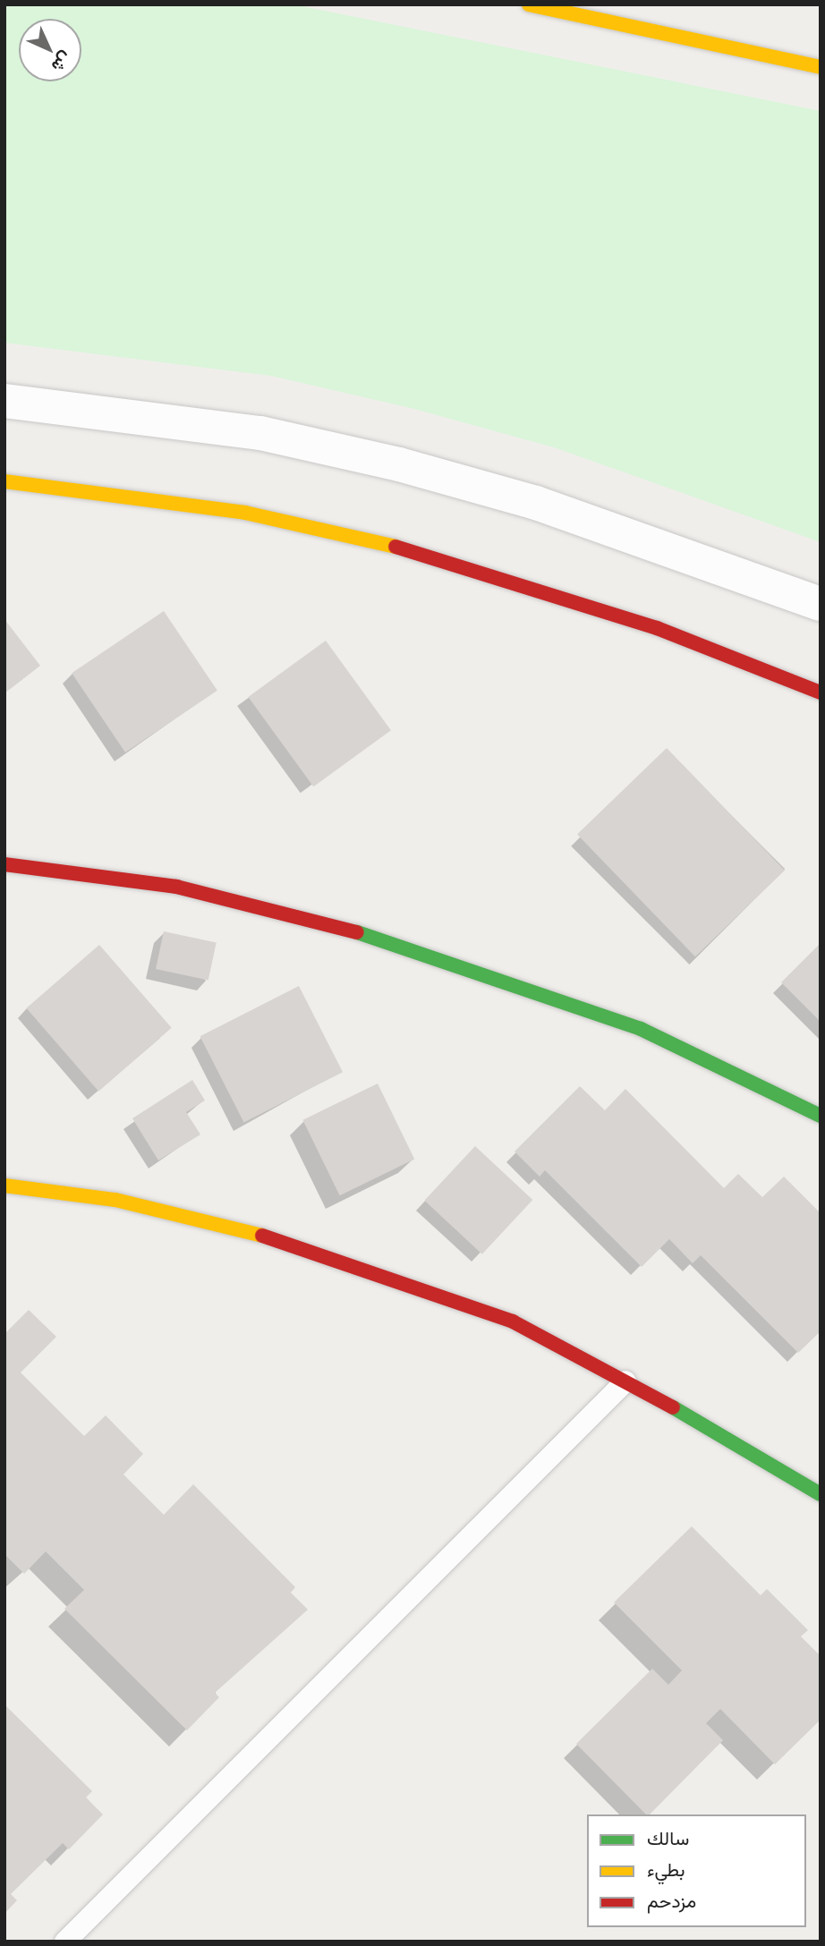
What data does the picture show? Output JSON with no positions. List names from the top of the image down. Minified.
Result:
{"legend":["سالك","بطيء","مزدحم"],"north":"bottom right"}
